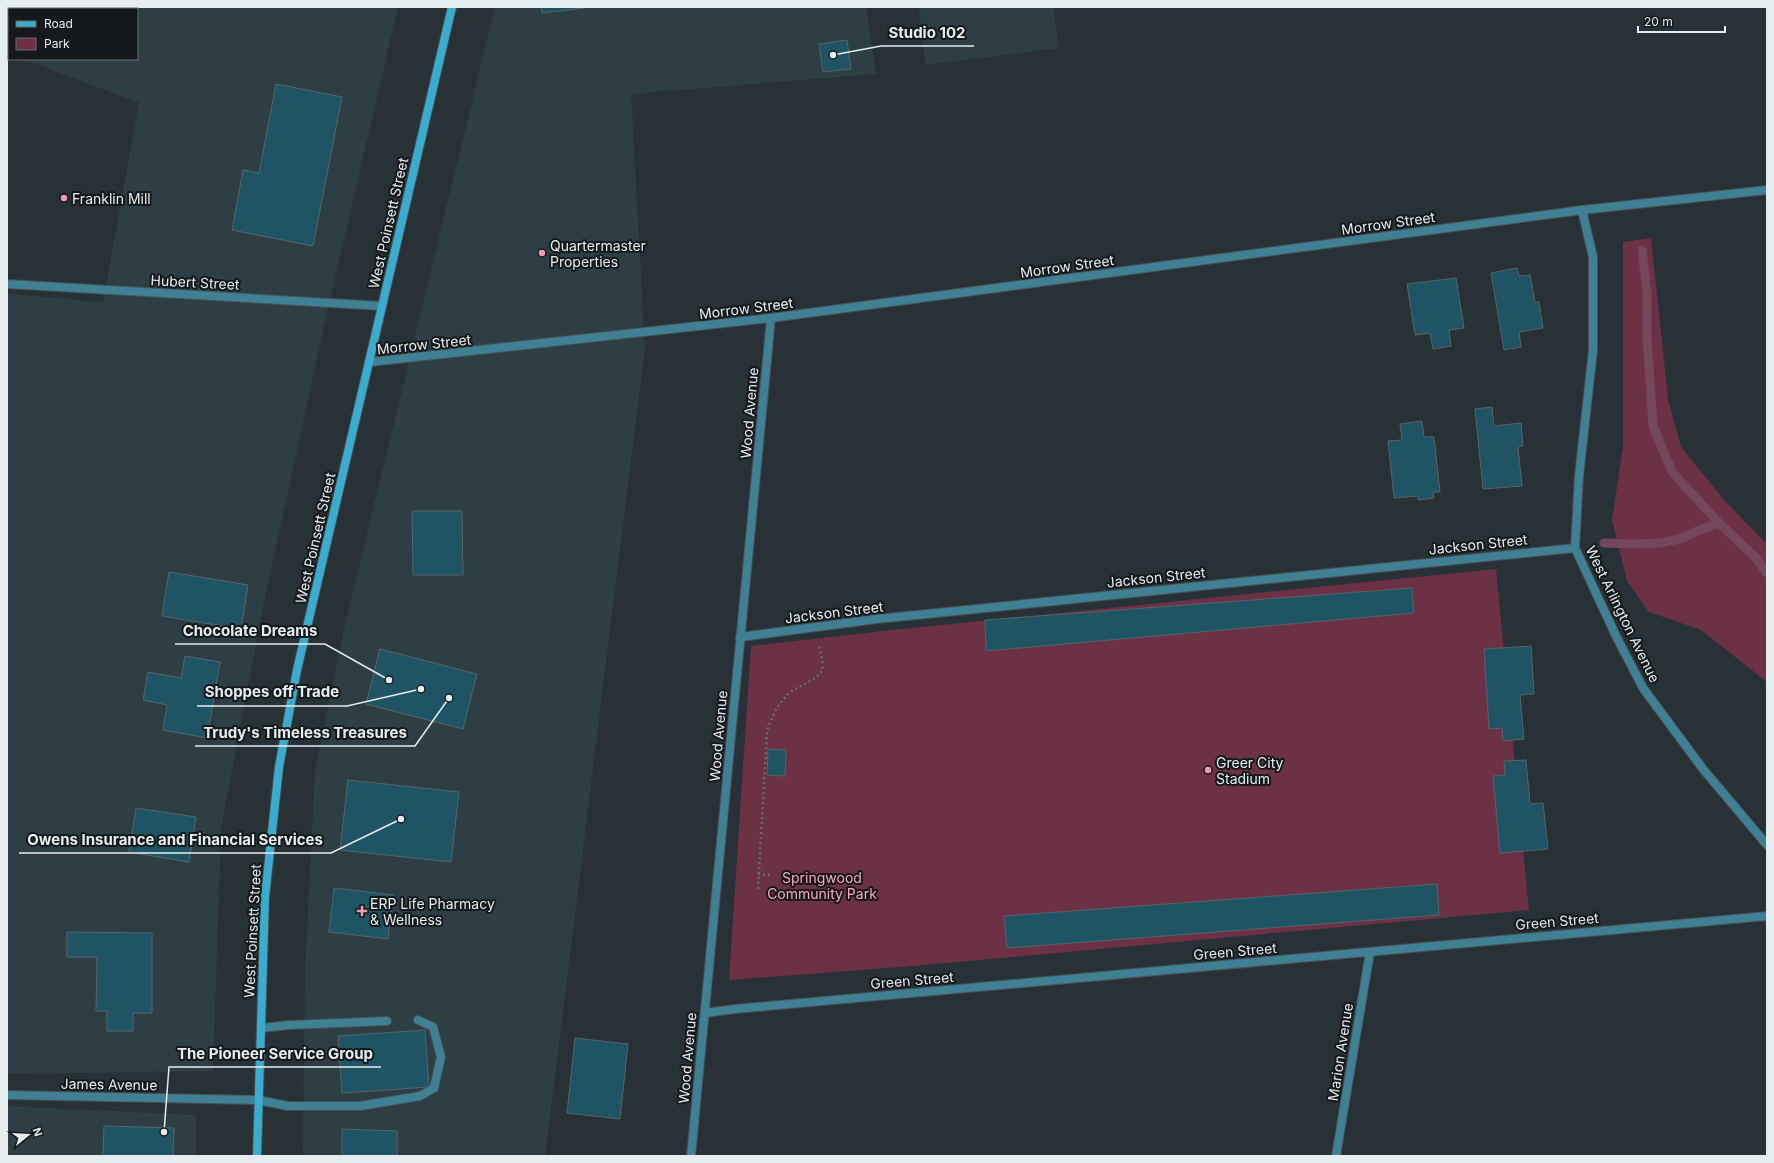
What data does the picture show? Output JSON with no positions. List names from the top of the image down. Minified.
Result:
{"streets":{"main road":["West Poinsett Street"],"street":["Morrow Street","Hubert Street","Wood Avenue","Jackson Street","West Arlington Avenue","Green Street","Marion Avenue","James Avenue"]},"crossings":[["West Poinsett Street","Morrow Street"],["West Poinsett Street","Hubert Street"],["West Poinsett Street","James Avenue"],["Morrow Street","Wood Avenue"],["Morrow Street","West Arlington Avenue"],["Wood Avenue","Jackson Street"],["Wood Avenue","Green Street"],["Jackson Street","West Arlington Avenue"],["Green Street","Marion Avenue"]],"parks":["Springwood Community Park"],"places":{"other":["Studio 102","Franklin Mill","Quartermaster Properties","Chocolate Dreams","Shoppes off Trade","Trudy's Timeless Treasures","Greer City Stadium","Owens Insurance and Financial Services","The Pioneer Service Group"],"health":["ERP Life Pharmacy & Wellness"]},"legend":["Road","Park"],"scale_bar":"20 m","north":"right"}
